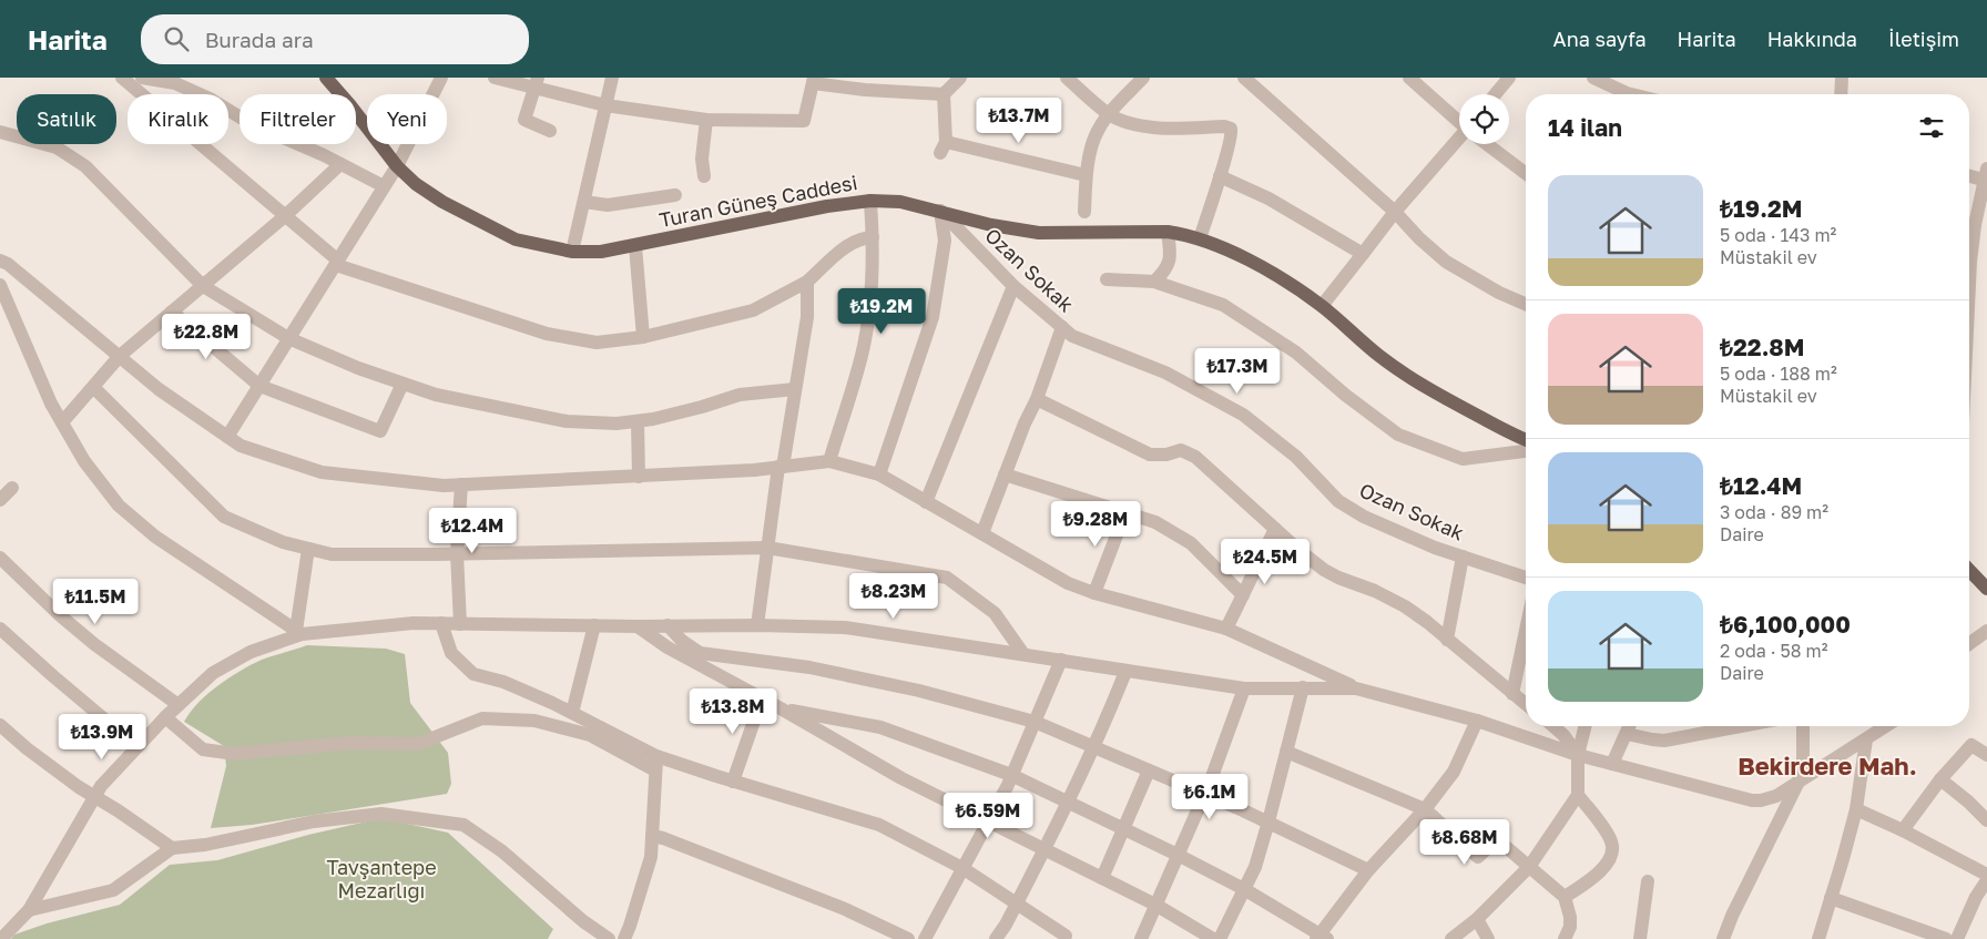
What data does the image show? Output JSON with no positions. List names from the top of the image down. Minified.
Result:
{"streets":{"main road":["Turan Güneş Caddesi"],"street":["Ozan Sokak"]},"crossings":[["Turan Güneş Caddesi","Ozan Sokak"]],"districts":["Bekirdere Mah."],"parks":["Tavşantepe Mezarlığı"],"page":{"header":"Harita","search":"Burada ara","nav":["Ana sayfa","Harita","Hakkında","İletişim"],"chip":["Satılık","Kiralık","Filtreler","Yeni"],"heading":"14 ilan","price":["₺13.7M","₺19.2M","₺22.8M","₺17.3M","₺9.28M","₺12.4M","₺24.5M","₺8.23M","₺11.5M","₺13.8M","₺13.9M","₺6.1M","₺6.59M","₺8.68M"],"list":[{"name":"₺19.2M","note":"5 oda · 143 m² · Müstakil ev"},{"name":"₺22.8M","note":"5 oda · 188 m² · Müstakil ev"},{"name":"₺12.4M","note":"3 oda · 89 m² · Daire"},{"name":"₺6,100,000","note":"2 oda · 58 m² · Daire"}]}}
